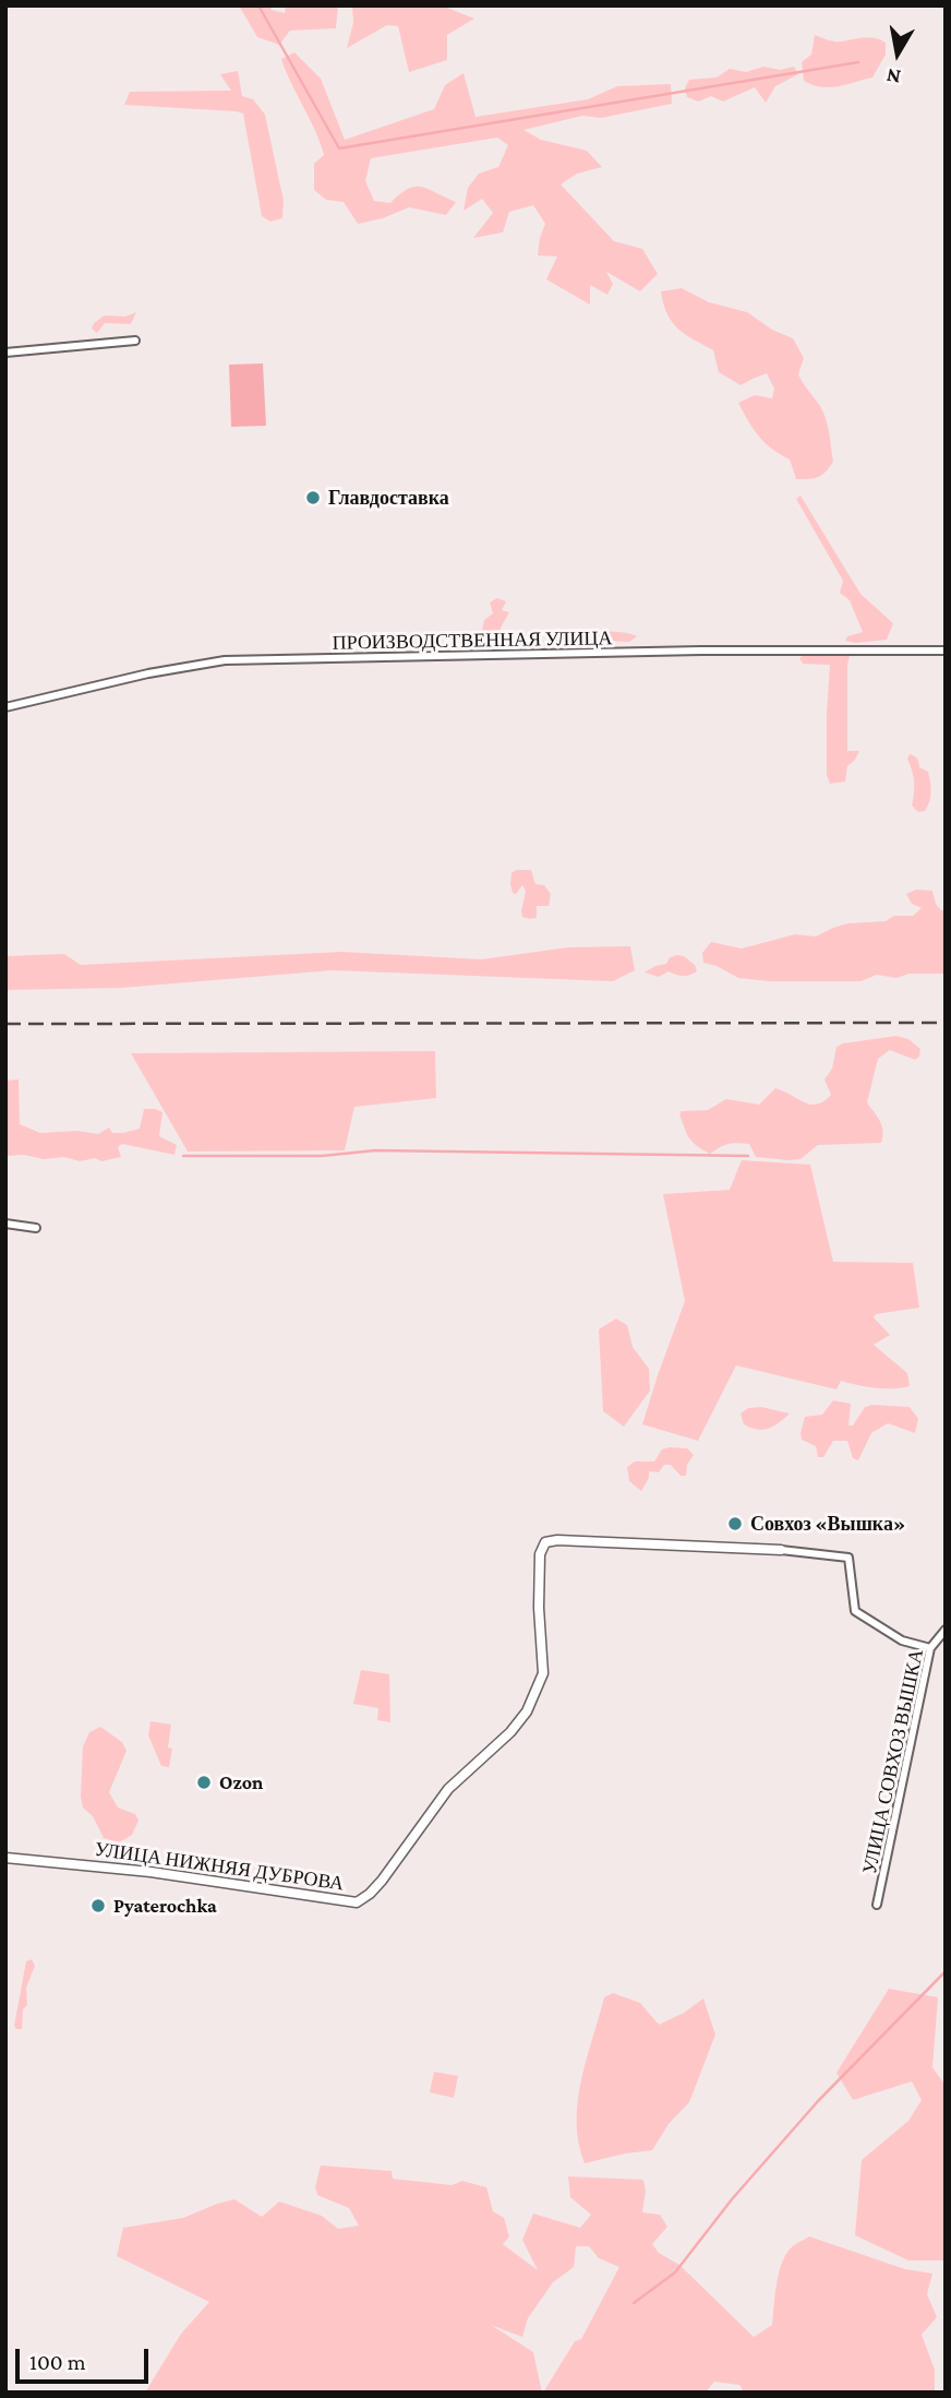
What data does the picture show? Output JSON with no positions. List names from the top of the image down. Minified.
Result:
{"streets":{"street":["ПРОИЗВОДСТВЕННАЯ УЛИЦА","УЛИЦА СОВХОЗ ВЫШКА","УЛИЦА НИЖНЯЯ ДУБРОВА"]},"places":["Главдоставка","Совхоз «Вышка»","Ozon","Pyaterochka"],"scale_bar":"100 m","north":"bottom"}
